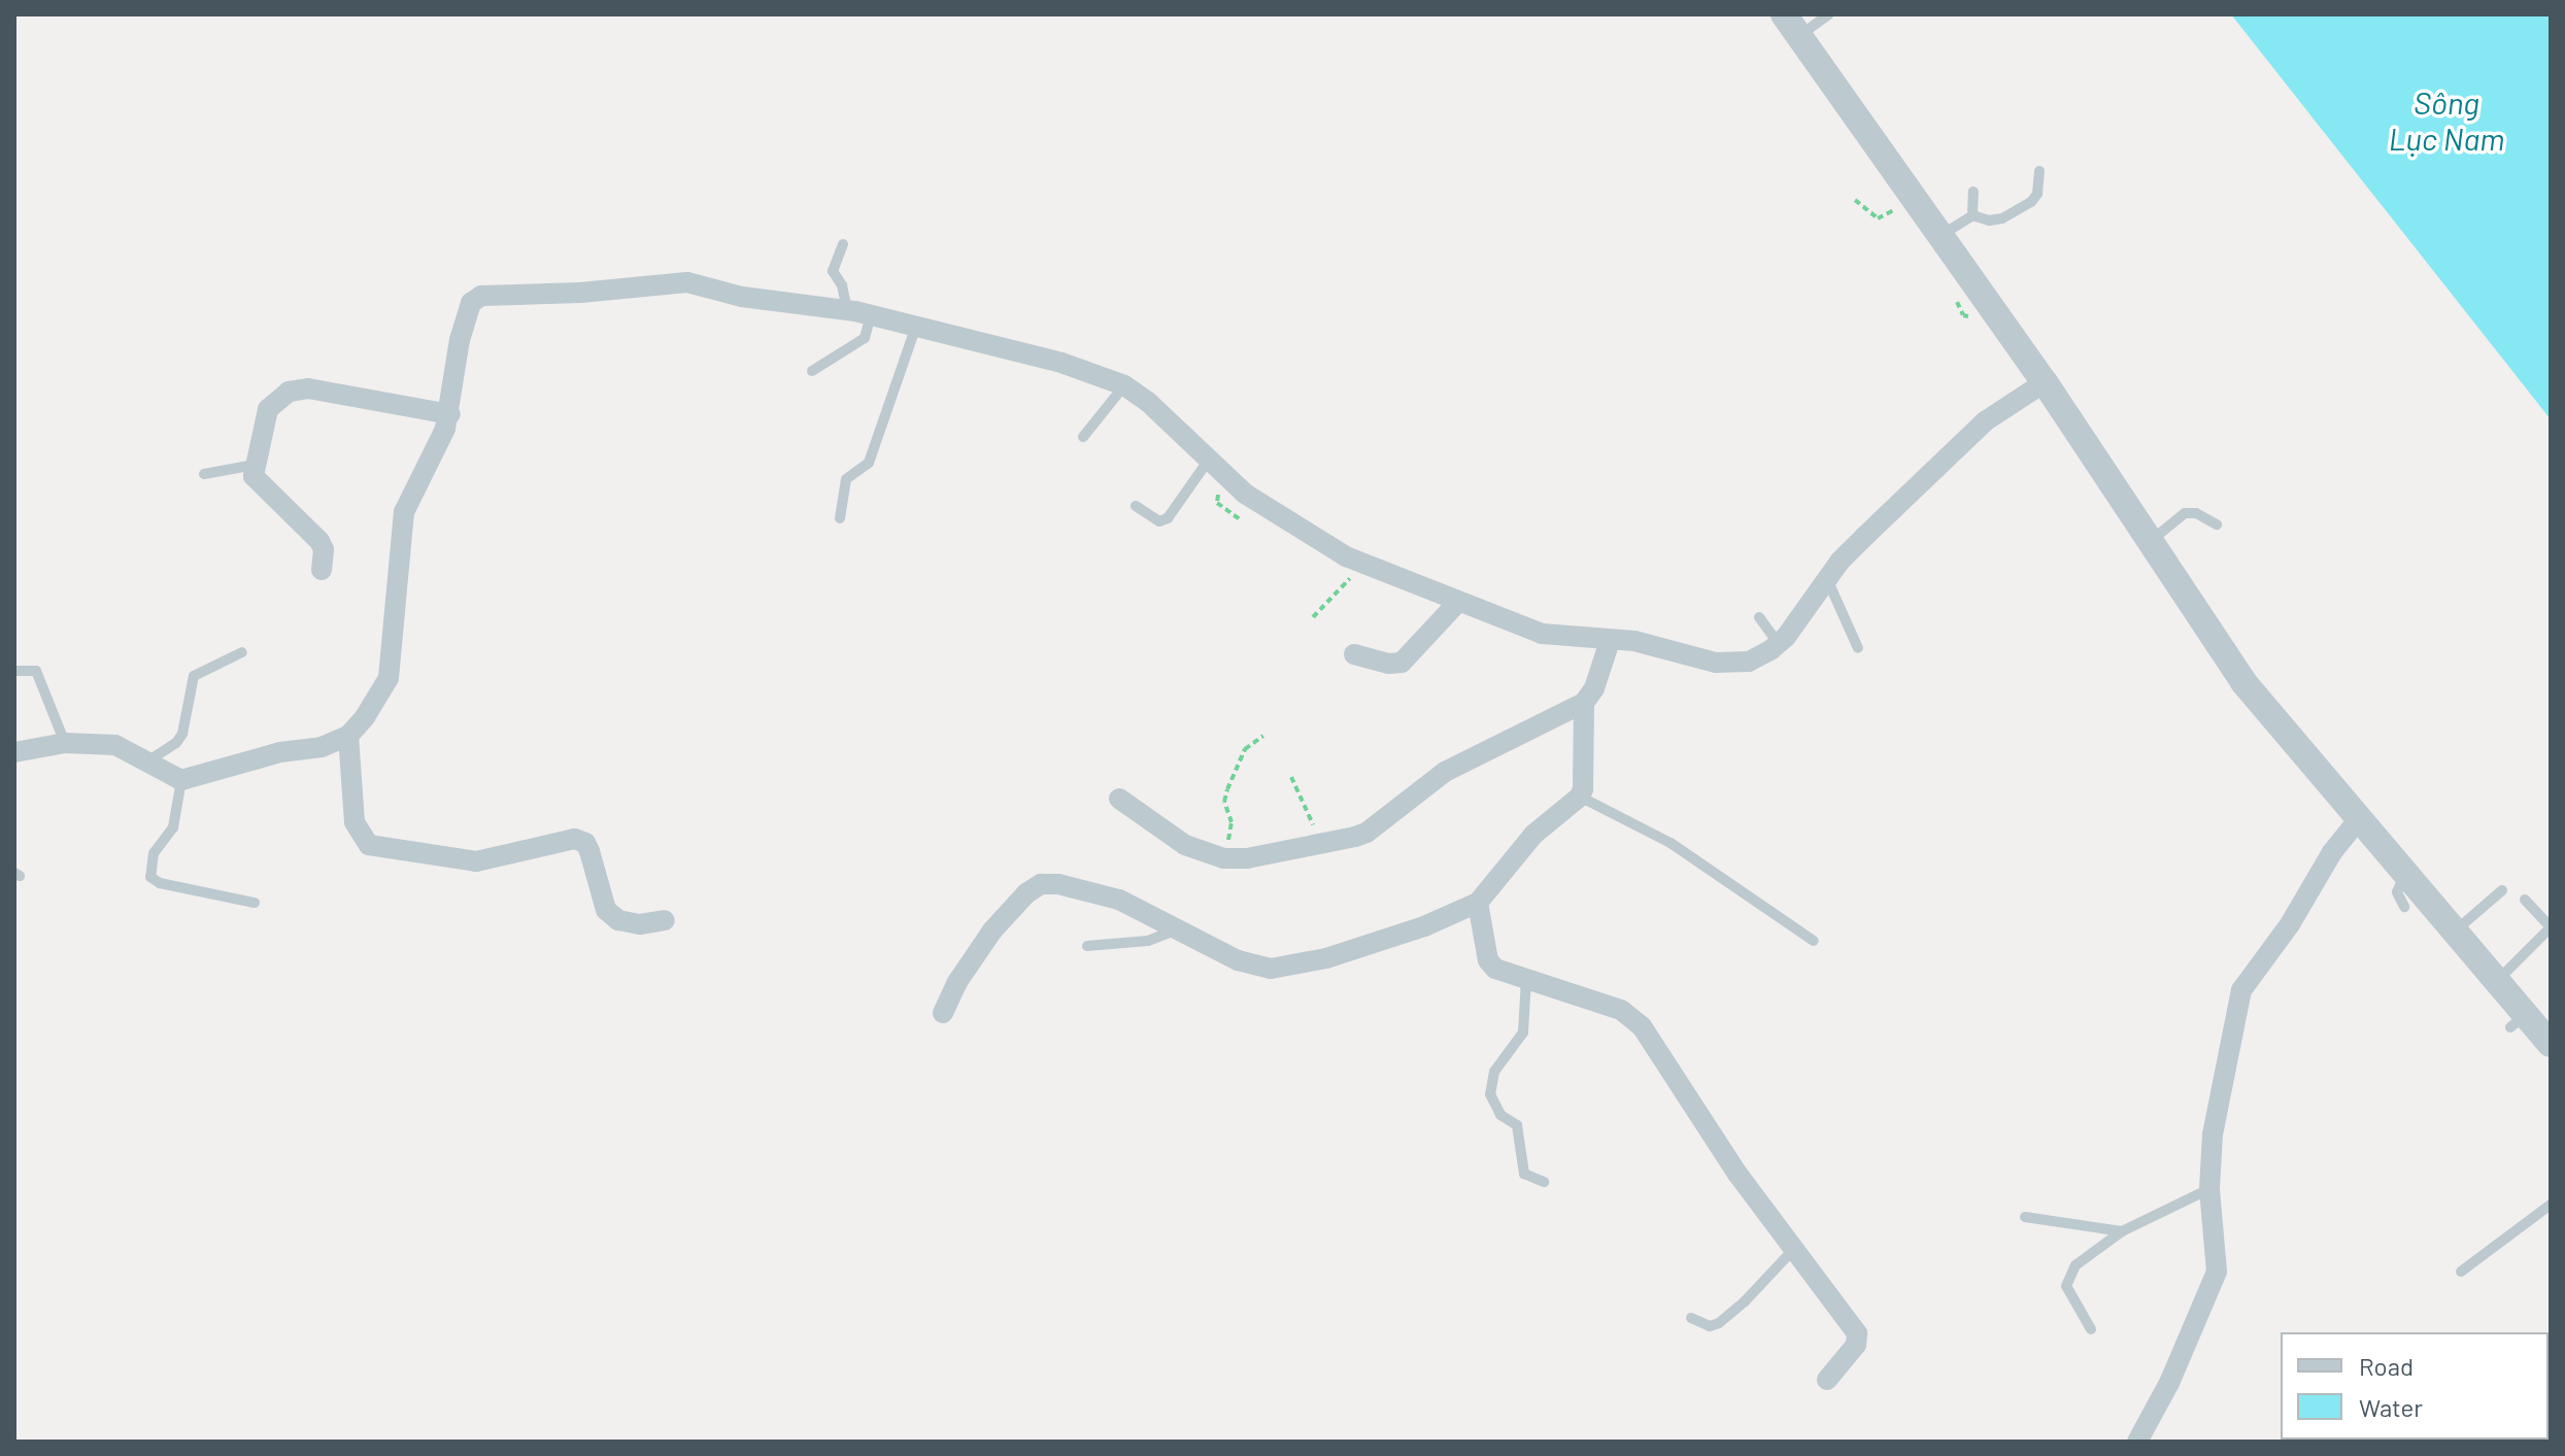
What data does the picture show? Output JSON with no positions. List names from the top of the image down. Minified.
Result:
{"water":["Sông Lục Nam"],"legend":["Road","Water"]}
